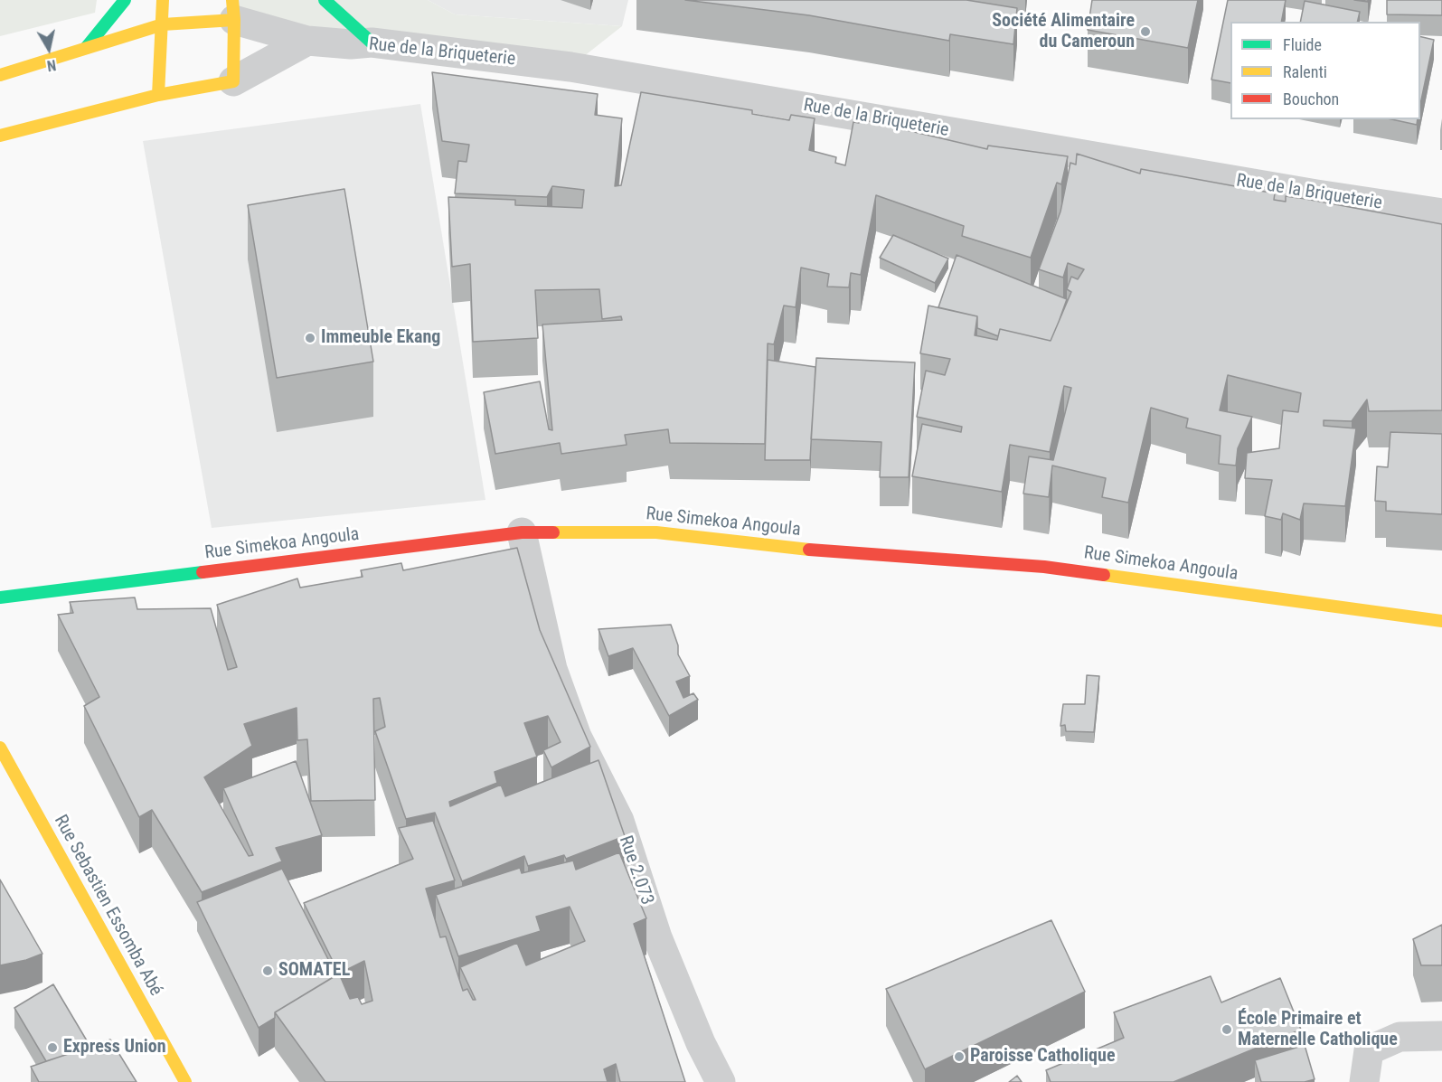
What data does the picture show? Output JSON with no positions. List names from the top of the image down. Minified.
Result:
{"streets":{"street":["Rue de la Briqueterie","Rue Simekoa Angoula","Rue 2.073","Rue Sebastien Essomba Abé"]},"crossings":[["Rue Simekoa Angoula","Rue 2.073"]],"places":["Société Alimentaire du Cameroun","Immeuble Ekang","SOMATEL","École Primaire et Maternelle Catholique","Express Union","Paroisse Catholique"],"legend":["Fluide","Ralenti","Bouchon"],"north":"bottom"}
